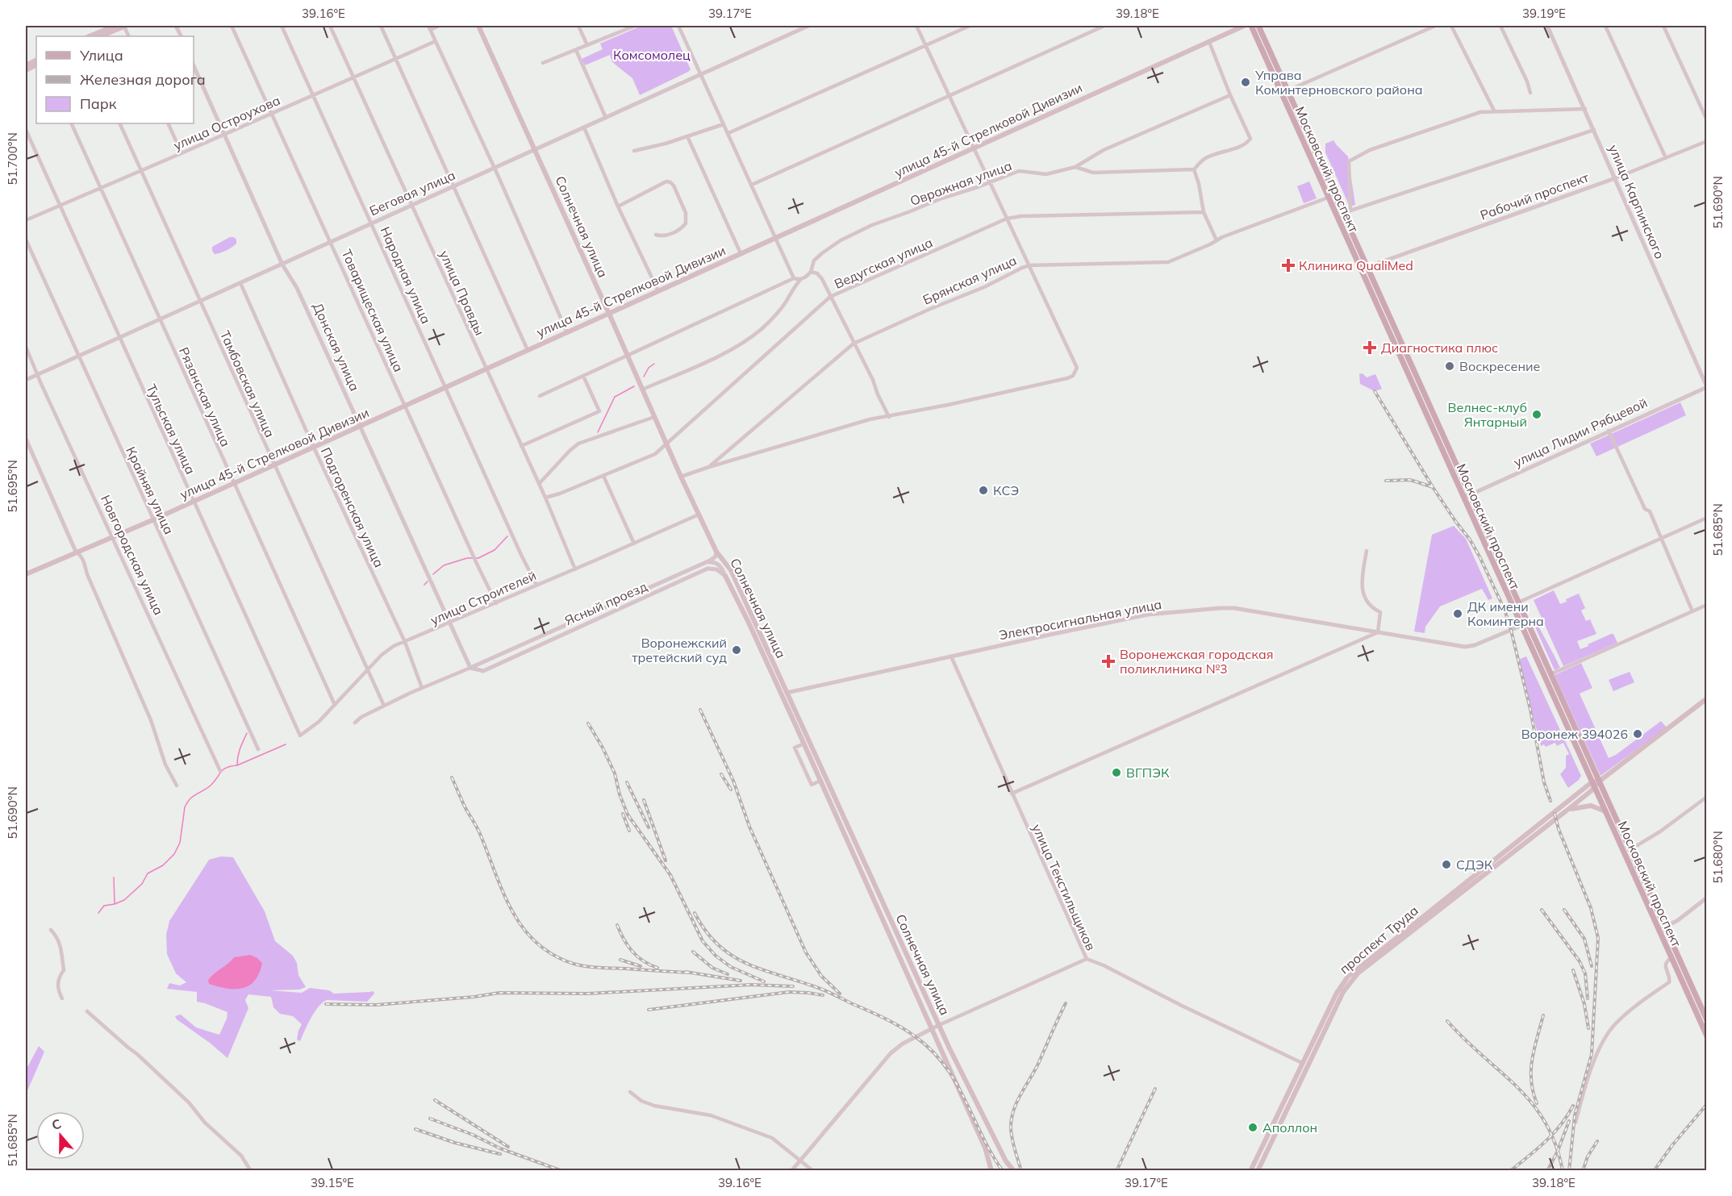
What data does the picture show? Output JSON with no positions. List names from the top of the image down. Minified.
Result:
{"streets":{"main road":["улица 45-й Стрелковой Дивизии","Московский проспект","Солнечная улица","Брянская улица","проспект Труда"],"street":["улица Остроухова","Овражная улица","Беговая улица","Рабочий проспект","улица Карпинского","Ведугская улица","Народная улица","улица Правды","Товарищеская улица","Донская улица","Тамбовская улица","Рязанская улица","Тульская улица","улица Лидии Рябцевой","Крайняя улица","Подгоренская улица","Новгородская улица","улица Строителей","Ясный проезд","Электросигнальная улица","улица Текстильщиков"]},"crossings":[["улица Остроухова","Народная улица"],["улица Остроухова","улица Правды"],["улица Остроухова","Товарищеская улица"],["улица Остроухова","Донская улица"],["улица Остроухова","Тамбовская улица"],["улица Остроухова","Рязанская улица"],["улица Остроухова","Тульская улица"],["улица 45-й Стрелковой Дивизии","Солнечная улица"],["улица 45-й Стрелковой Дивизии","Народная улица"],["улица 45-й Стрелковой Дивизии","улица Правды"],["улица 45-й Стрелковой Дивизии","Товарищеская улица"],["улица 45-й Стрелковой Дивизии","Донская улица"],["улица 45-й Стрелковой Дивизии","Тамбовская улица"],["улица 45-й Стрелковой Дивизии","Рязанская улица"],["улица 45-й Стрелковой Дивизии","Тульская улица"],["улица 45-й Стрелковой Дивизии","Крайняя улица"],["улица 45-й Стрелковой Дивизии","Подгоренская улица"],["улица 45-й Стрелковой Дивизии","Новгородская улица"],["Московский проспект","Рабочий проспект"],["Московский проспект","Брянская улица"],["Московский проспект","улица Лидии Рябцевой"],["Московский проспект","Электросигнальная улица"],["Московский проспект","проспект Труда"],["Овражная улица","Солнечная улица"],["Беговая улица","Солнечная улица"],["Беговая улица","Народная улица"],["Беговая улица","улица Правды"],["Беговая улица","Товарищеская улица"],["Беговая улица","Донская улица"],["Беговая улица","Тамбовская улица"],["Беговая улица","Рязанская улица"],["Беговая улица","Тульская улица"],["Беговая улица","Крайняя улица"],["Беговая улица","Подгоренская улица"],["Беговая улица","Новгородская улица"],["Рабочий проспект","улица Карпинского"],["улица Карпинского","улица Лидии Рябцевой"],["Солнечная улица","Ведугская улица"],["Солнечная улица","улица Строителей"],["Солнечная улица","Ясный проезд"],["Солнечная улица","Электросигнальная улица"],["Ведугская улица","улица Правды"],["Народная улица","улица Строителей"],["улица Правды","улица Строителей"],["Товарищеская улица","улица Строителей"],["Донская улица","улица Строителей"],["Донская улица","Ясный проезд"],["Тамбовская улица","улица Строителей"],["Тамбовская улица","Ясный проезд"],["Рязанская улица","улица Строителей"],["Тульская улица","улица Строителей"],["Подгоренская улица","улица Строителей"],["Подгоренская улица","Ясный проезд"],["Электросигнальная улица","улица Текстильщиков"],["улица Текстильщиков","проспект Труда"]],"parks":["Комсомолец"],"places":{"other":["Управа Коминтерновского района","Воскресение","Велнес-клуб Янтарный","КСЭ","ДК имени Коминтерна","Воронежский третейский суд","Воронеж 394026","ВГПЭК","СДЭК","Аполлон"],"health":["Клиника QualiMed","Диагностика плюс","Воронежская городская поликлиника №3"]},"legend":["Улица","Железная дорога","Парк"],"north":"top","coordinates":["39.16°E","39.17°E","39.18°E","39.19°E","51.700°N","51.690°N","51.695°N","51.685°N","51.680°N","39.15°E"]}
